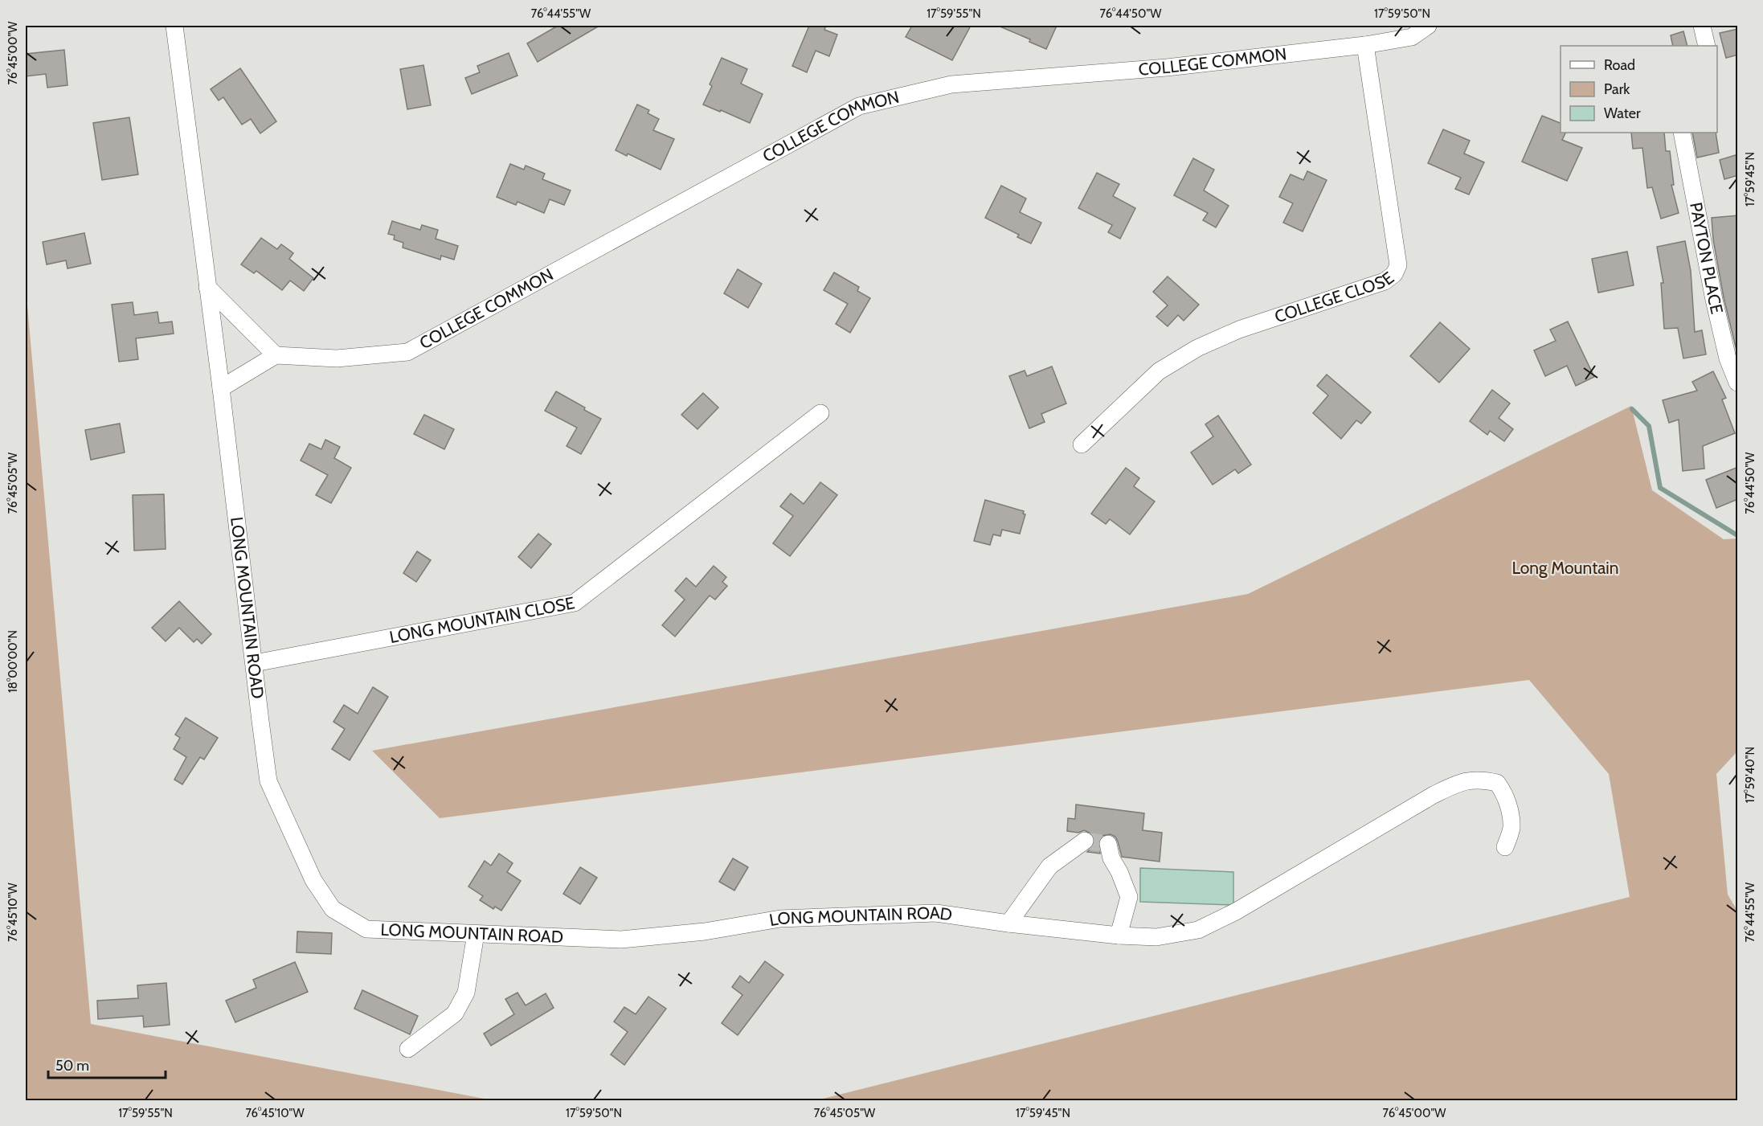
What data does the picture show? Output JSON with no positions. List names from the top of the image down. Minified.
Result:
{"streets":{"street":["COLLEGE COMMON","PAYTON PLACE","COLLEGE CLOSE","LONG MOUNTAIN ROAD","LONG MOUNTAIN CLOSE"]},"crossings":[["COLLEGE COMMON","COLLEGE CLOSE"],["LONG MOUNTAIN ROAD","LONG MOUNTAIN CLOSE"]],"parks":["Long Mountain"],"legend":["Road","Park","Water"],"scale_bar":"50 m","coordinates":["76°44'55\"W","17°59'55\"N","76°44'50\"W","17°59'50\"N","76°45'00\"W","17°59'45\"N","76°45'05\"W","18°00'00\"N","17°59'40\"N","76°45'10\"W"]}
